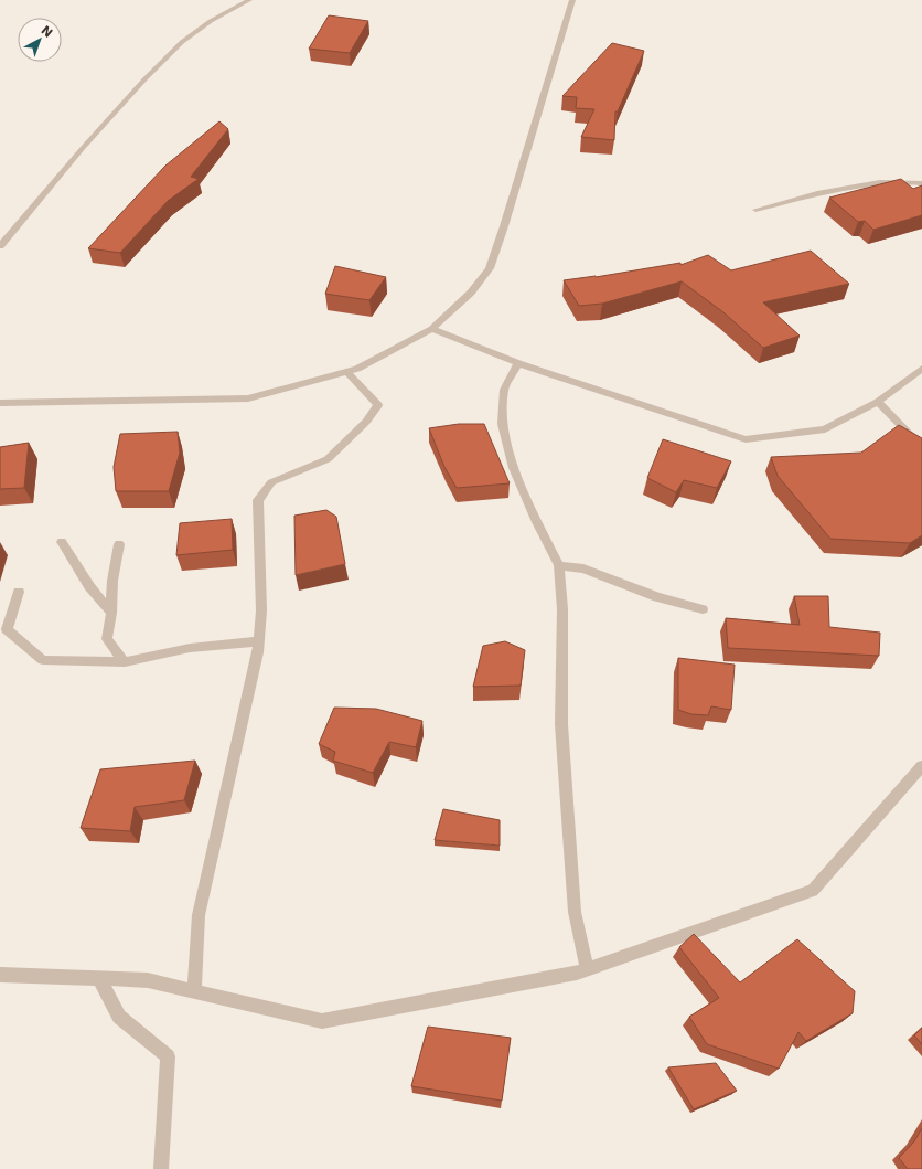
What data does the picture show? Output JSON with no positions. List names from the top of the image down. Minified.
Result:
{"north":"top right"}
